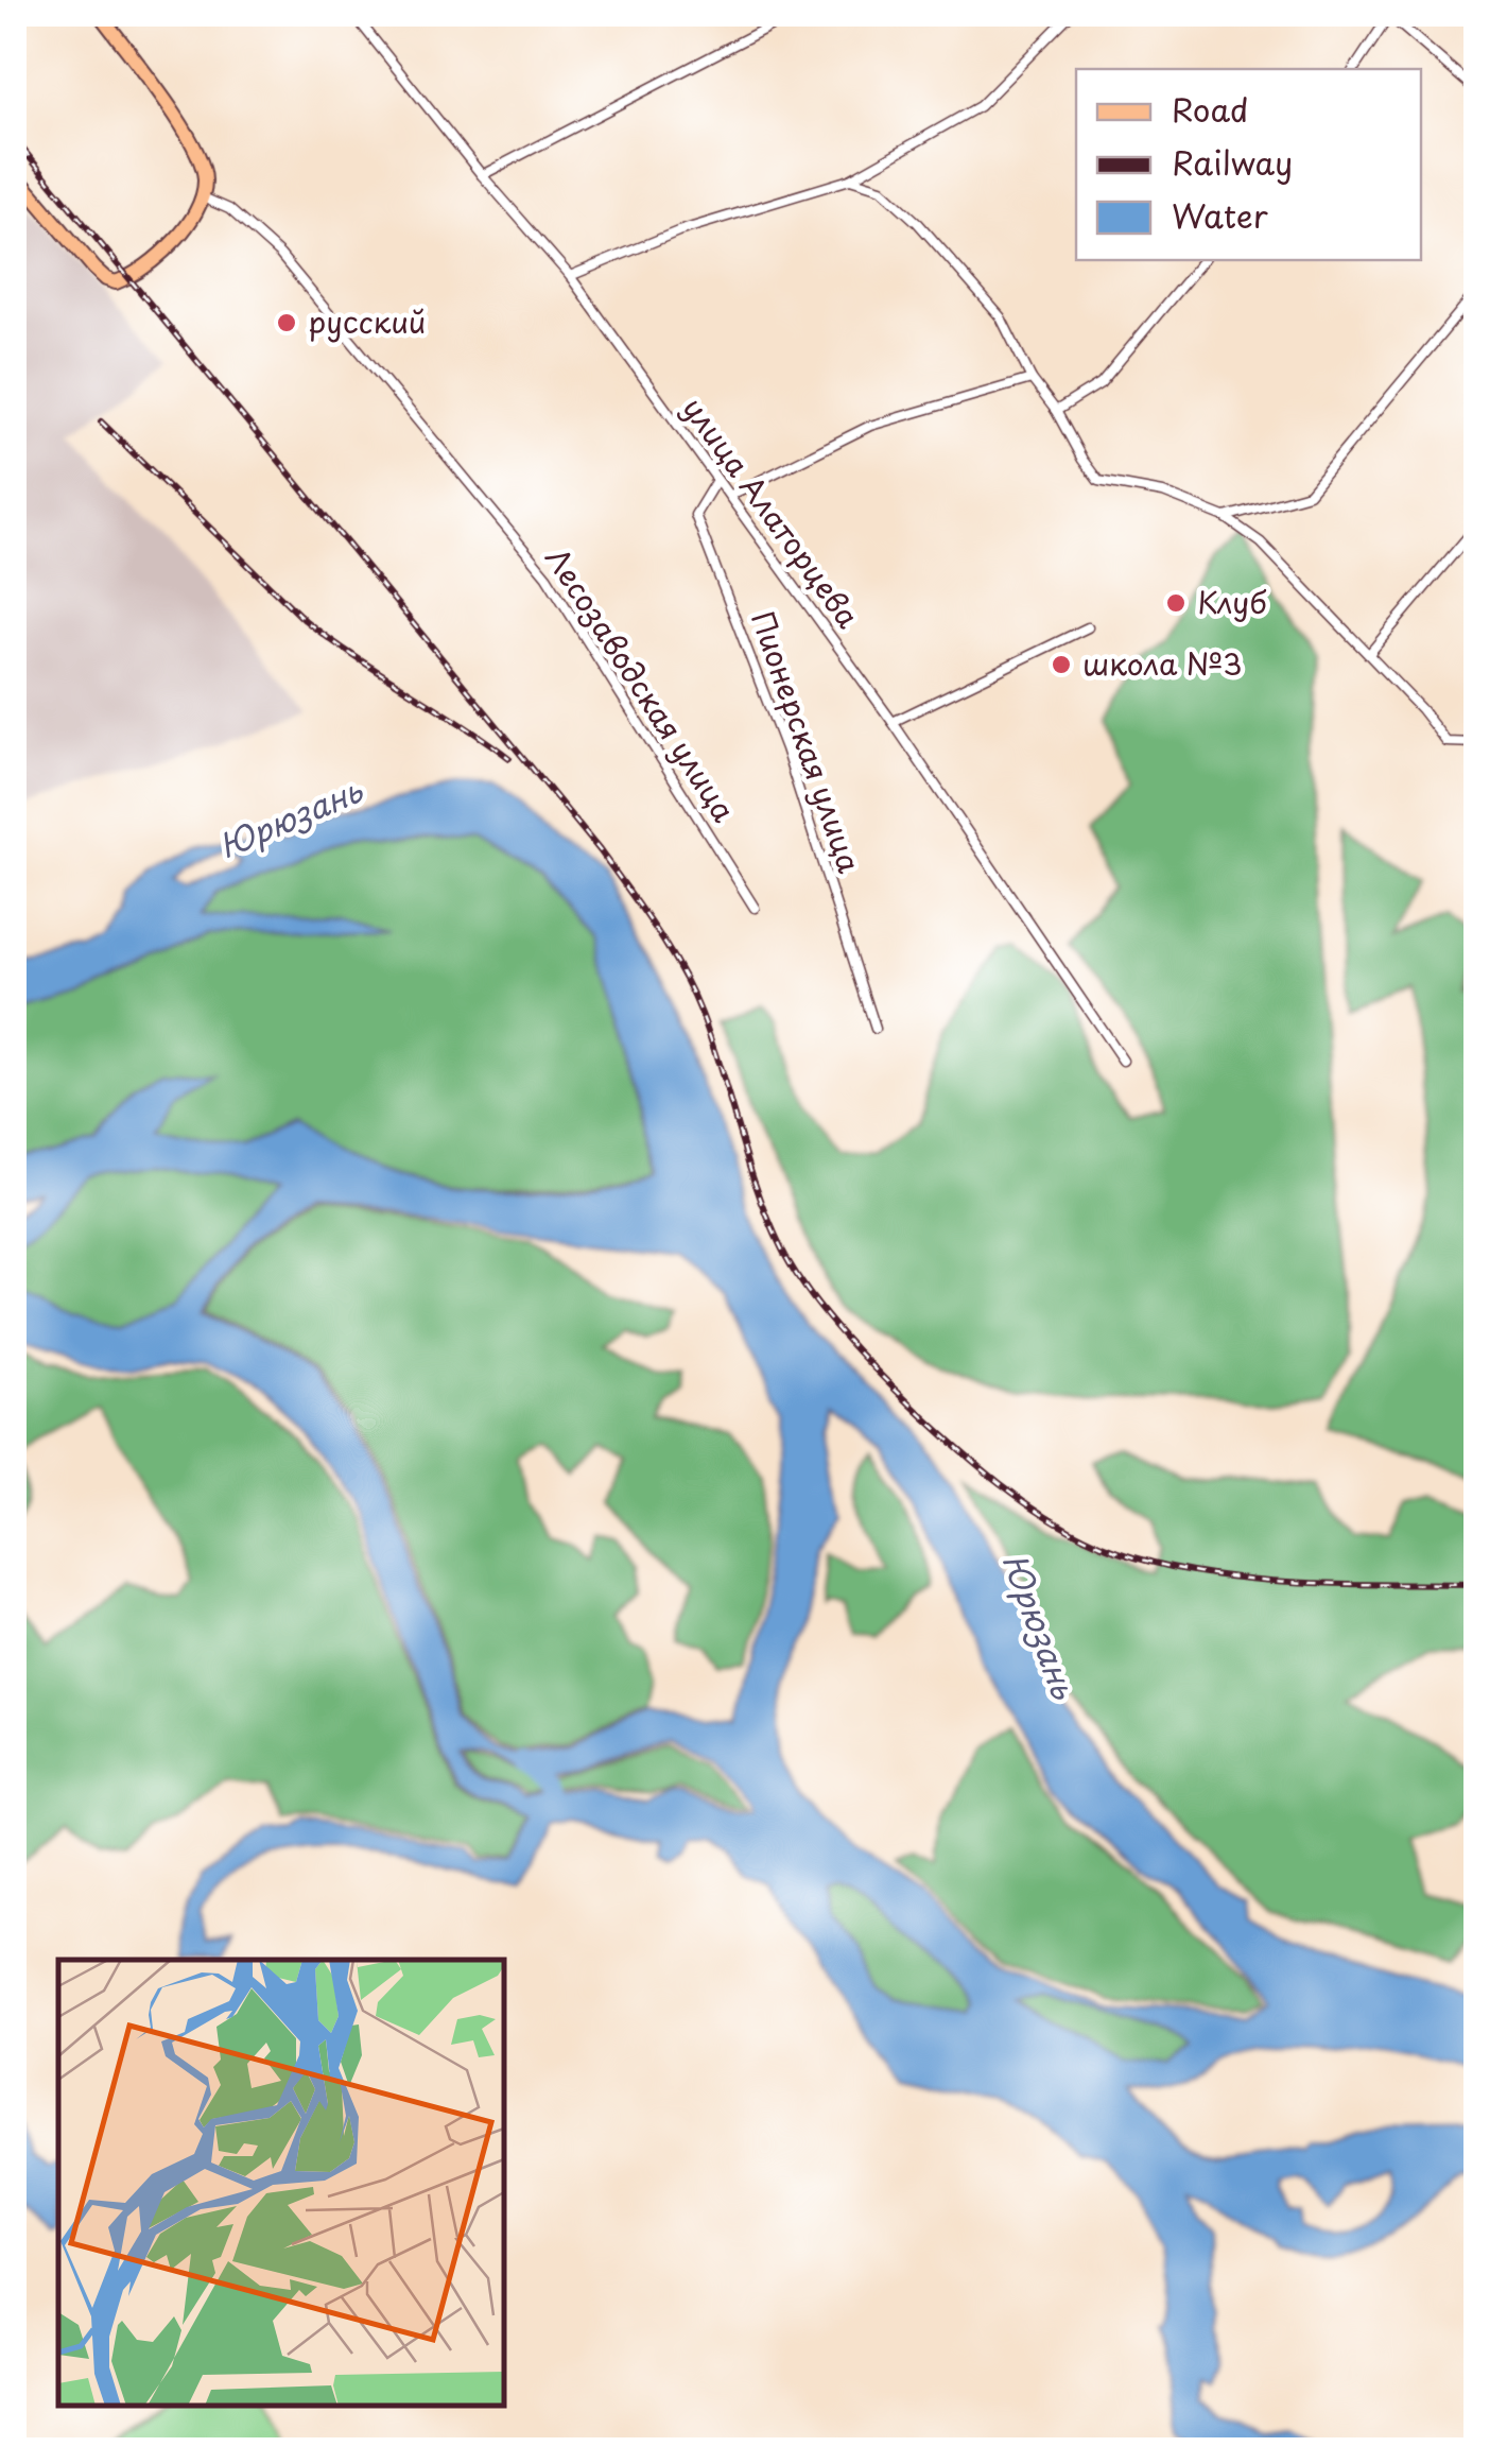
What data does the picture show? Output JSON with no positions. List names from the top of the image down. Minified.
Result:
{"streets":{"street":["улица Алаторцева","Лесозаводская улица","Пионерская улица"]},"crossings":[["улица Алаторцева","Пионерская улица"]],"water":["Юрюзань"],"places":["русский","Клуб","школа №3"],"legend":["Road","Railway","Water"]}
